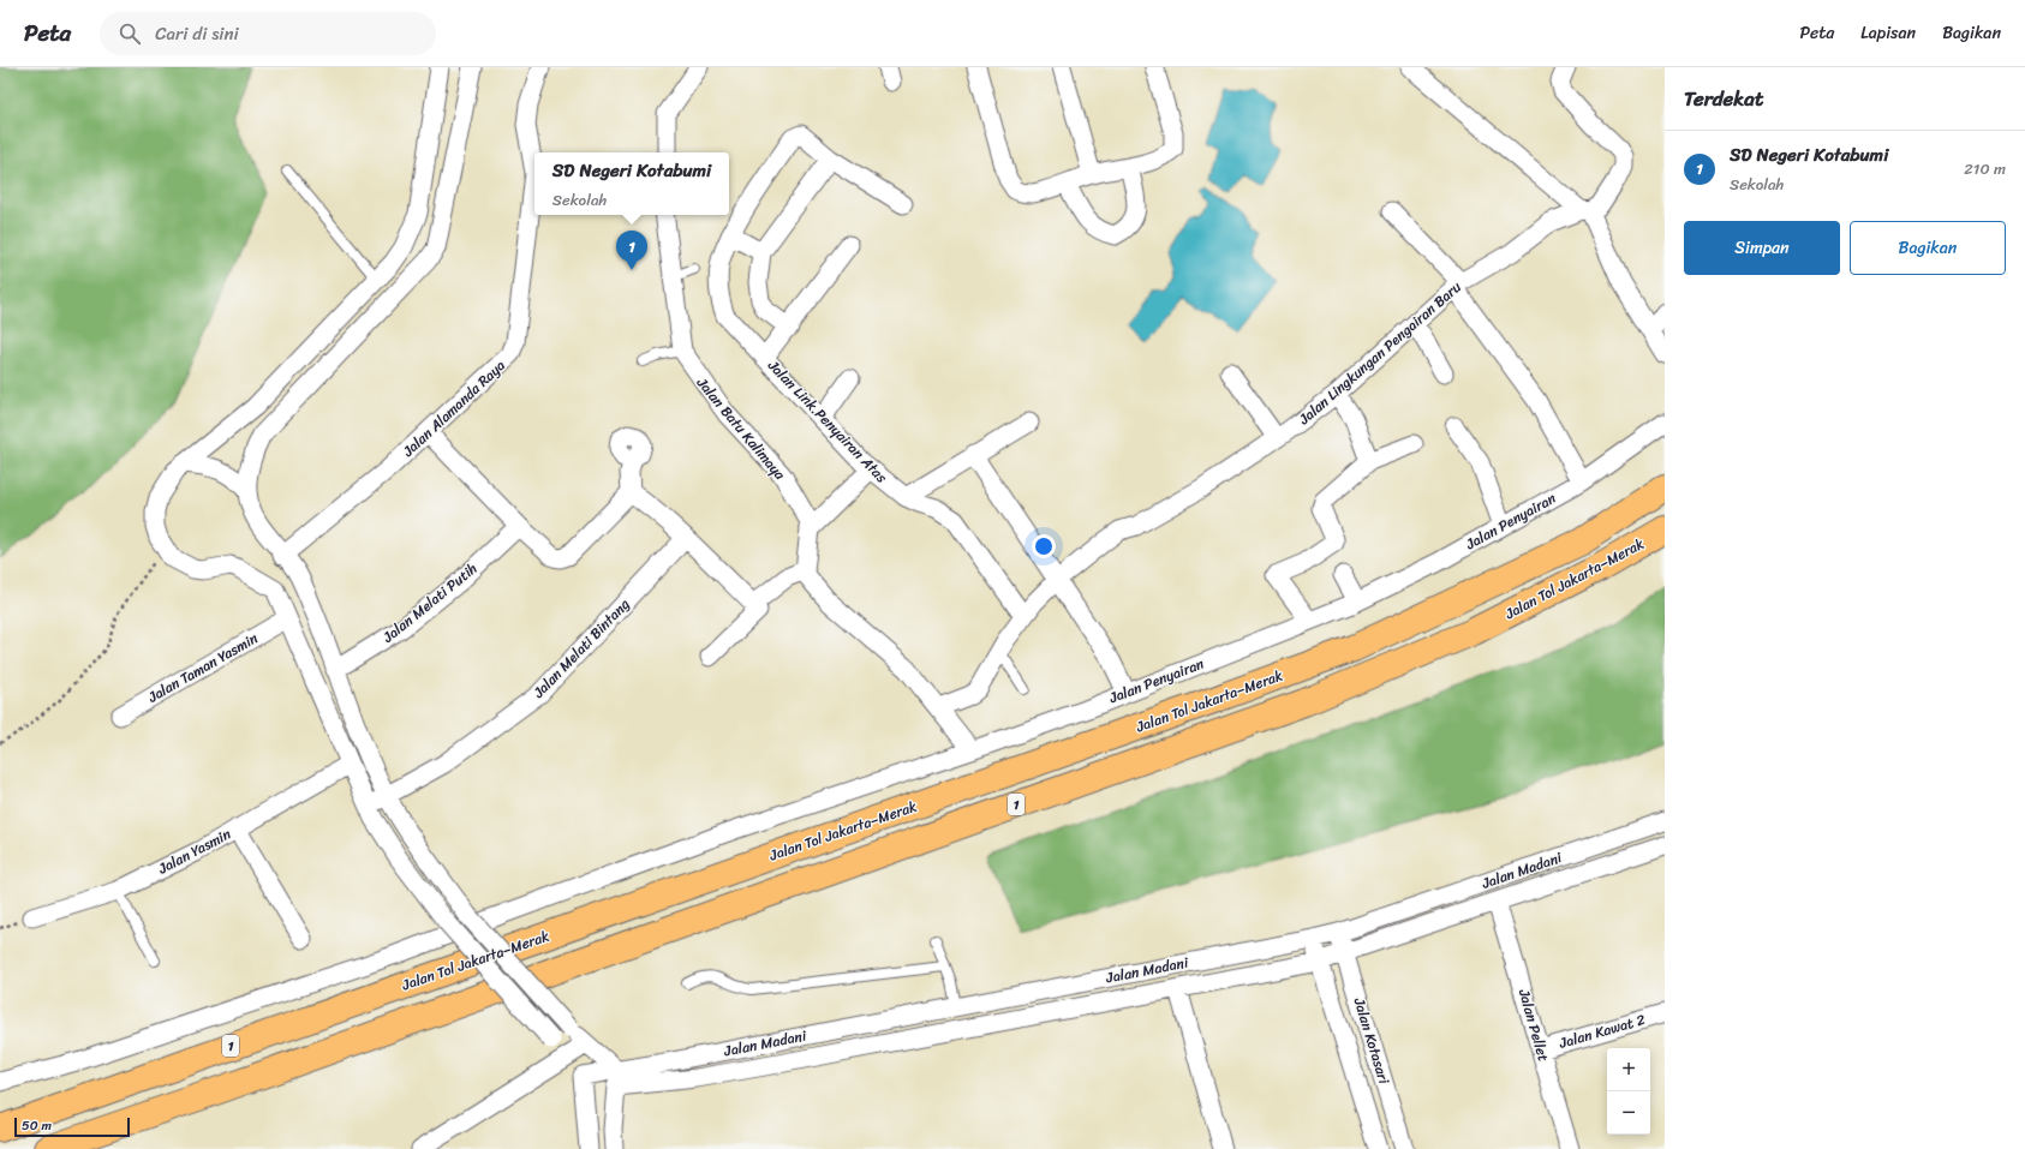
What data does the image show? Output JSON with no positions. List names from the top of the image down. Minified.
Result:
{"streets":{"highway":["Jalan Tol Jakarta–Merak","1"],"street":["Jalan Lingkungan Pengairan Baru","Jalan Alamanda Raya","Jalan Link.Penyairan Atas","Jalan Batu Kalimaya","Jalan Penyairan","Jalan Melati Putih","Jalan Melati Bintang","Jalan Taman Yasmin","Jalan Yasmin","Jalan Madani","Jalan Pellet","Jalan Kawat 2","Jalan Kotasari"]},"crossings":[["Jalan Lingkungan Pengairan Baru","Jalan Link.Penyairan Atas"],["Jalan Madani","Jalan Pellet"],["Jalan Madani","Jalan Kotasari"],["Jalan Pellet","Jalan Kawat 2"]],"scale_bar":"50 m","page":{"header":"Peta","search":"Cari di sini","nav":["Peta","Lapisan","Bagikan"],"heading":"Terdekat","list":[{"mark":"1","name":"SD Negeri Kotabumi","note":"Sekolah","value":"210 m"}],"popup":["SD Negeri Kotabumi","Sekolah"],"buttons":["Simpan","Bagikan"],"pins":"1","map_buttons":["+","−"],"scale":"50 m"}}
